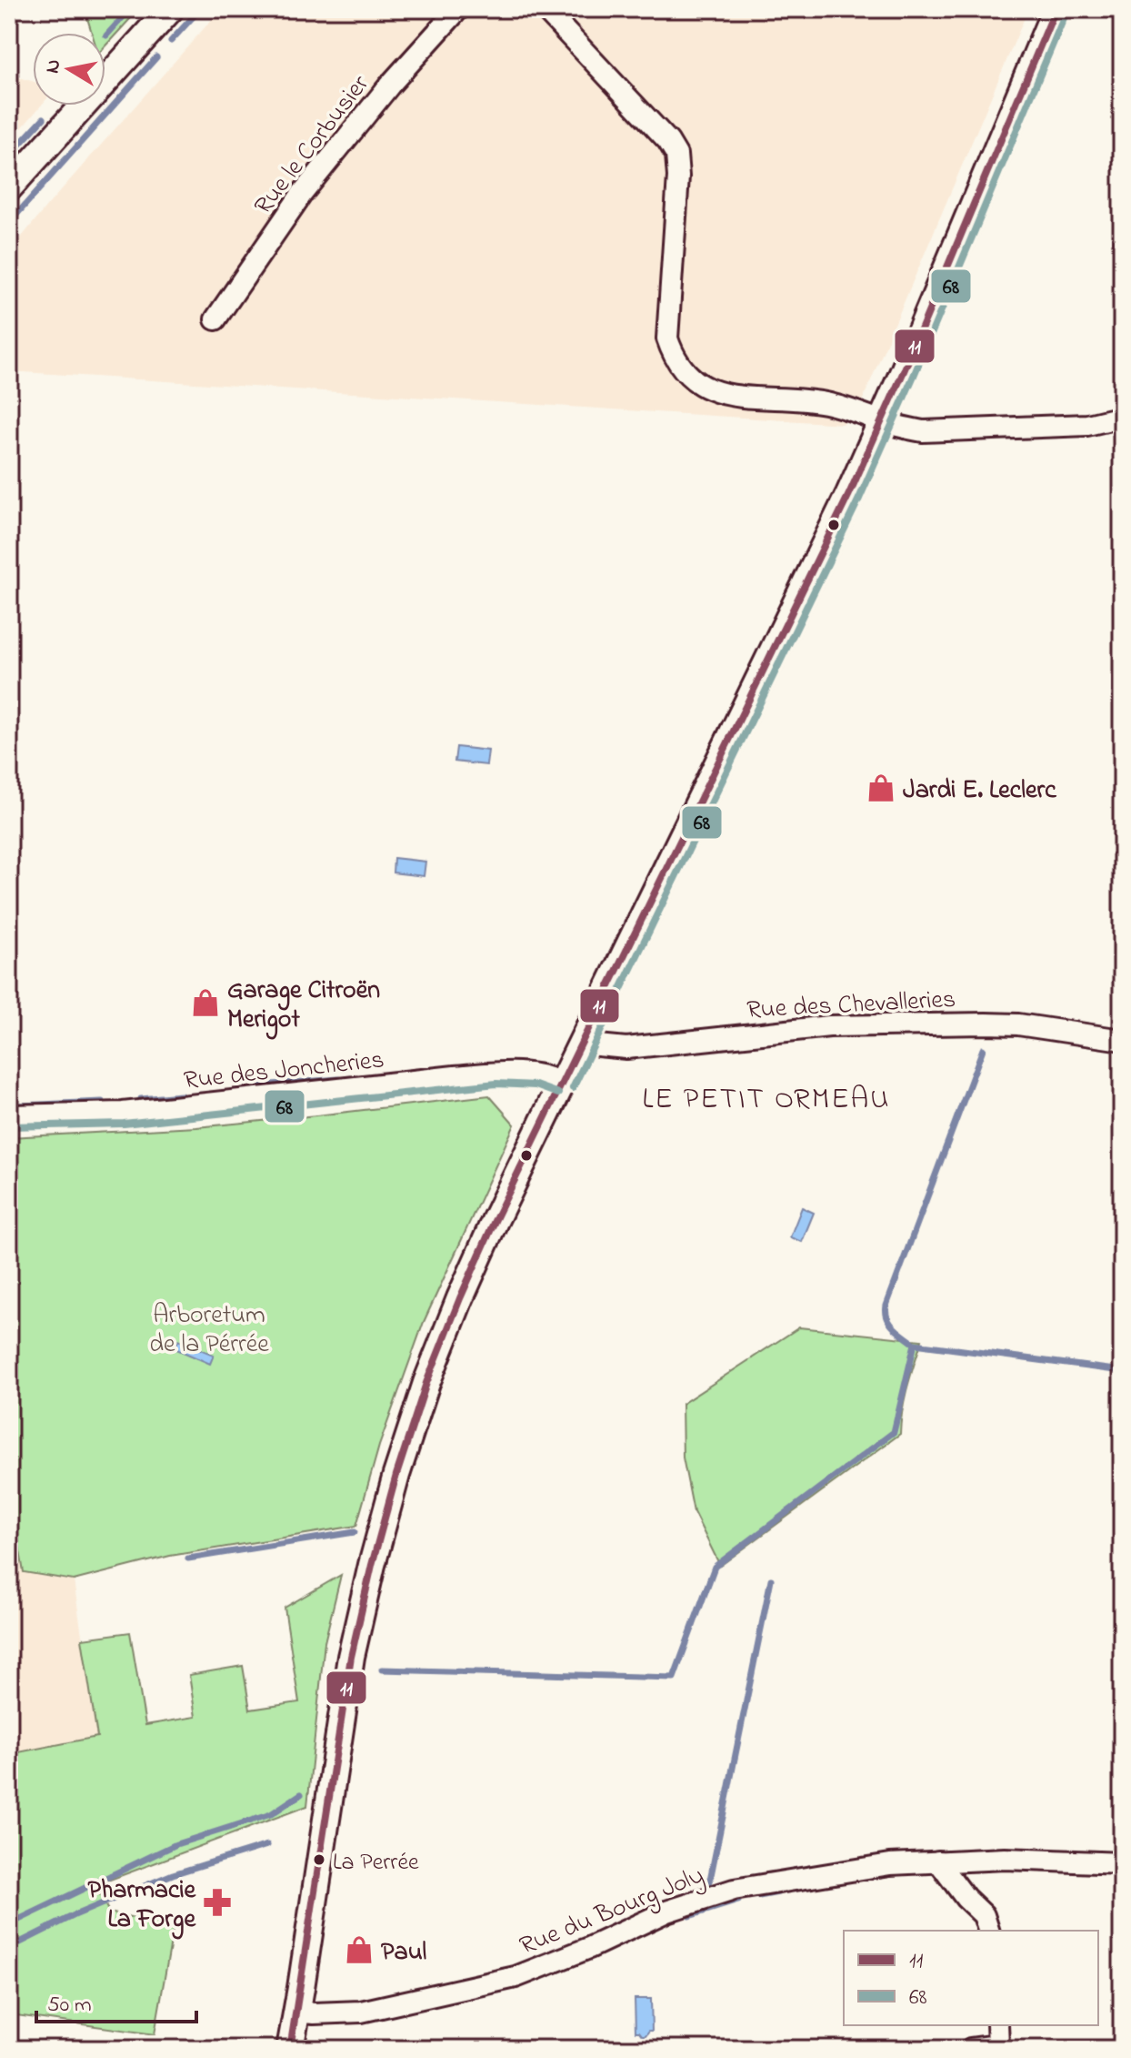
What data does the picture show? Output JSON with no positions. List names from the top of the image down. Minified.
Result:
{"streets":{"street":["Rue le Corbusier","Rue des Chevalleries","Rue des Joncheries","Rue du Bourg Joly"]},"districts":["LE PETIT ORMEAU"],"parks":["Arboretum de la Pérrée"],"places":{"shop":["Jardi E. Leclerc","Garage Citroën Merigot","Paul"],"other":["La Perrée"],"pharmacy":["Pharmacie La Forge"]},"lines":["transit line 11","transit line 68"],"legend":["11","68"],"scale_bar":"50 m","north":"left"}
